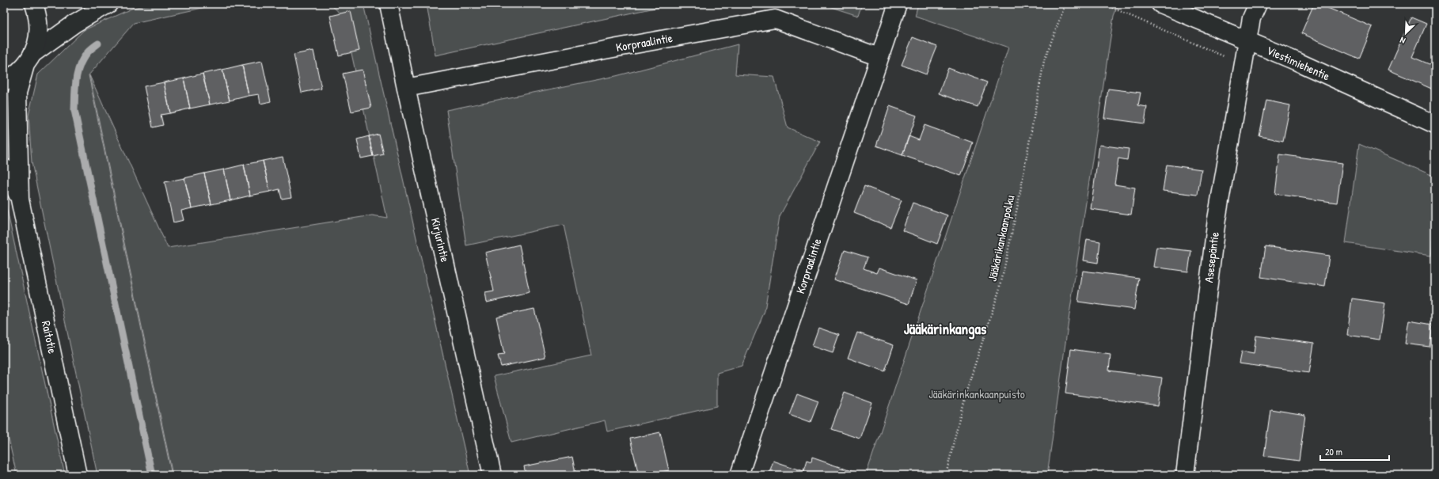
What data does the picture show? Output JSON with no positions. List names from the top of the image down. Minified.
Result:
{"streets":{"street":["Korpraalintie","Viestimiehentie","Kirjurintie","Asesepäntie","Raitotie"],"path":["Jääkärikankaanpolku"]},"crossings":[["Korpraalintie","Kirjurintie"],["Viestimiehentie","Asesepäntie"]],"districts":["Jääkärinkangas"],"parks":["Jääkärinkankaanpuisto"],"scale_bar":"20 m","north":"bottom left"}
